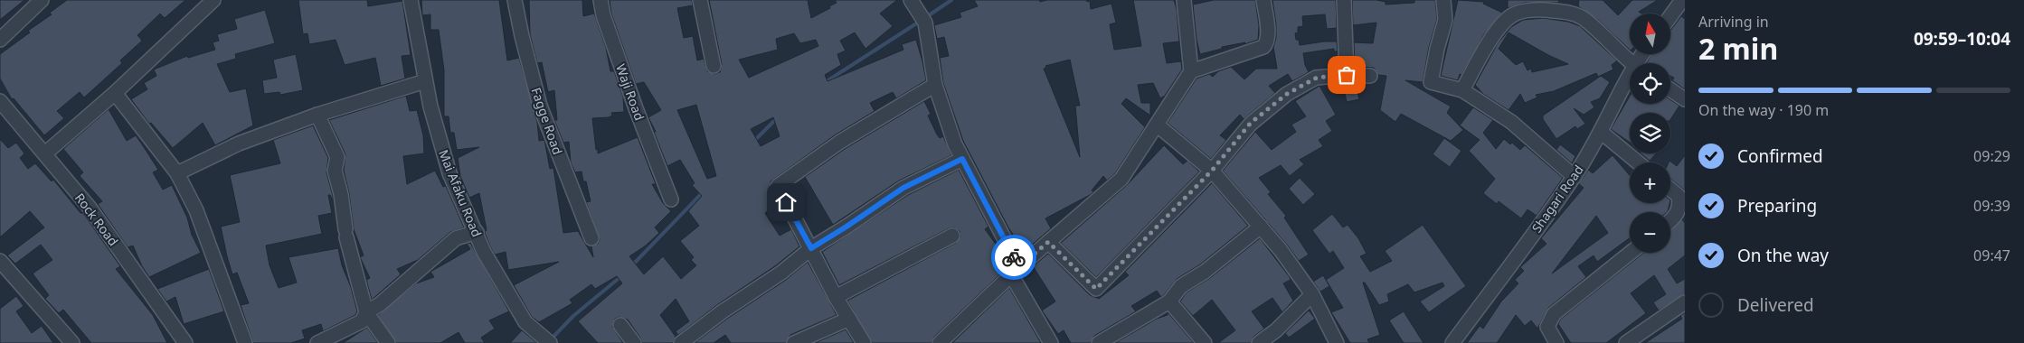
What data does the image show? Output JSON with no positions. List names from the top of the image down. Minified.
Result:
{"streets":{"street":["Waji Road","Fagge Road","Mai Afaku Road","Shagari Road","Rock Road"]},"north":"top","page":{"heading":["2 min","Arriving in","09:59–10:04"],"map_buttons":["+","−"],"bar":"On the way · 190 m","list":[["Confirmed","09:29"],["Preparing","09:39"],["On the way","09:47"],"Delivered"]}}
